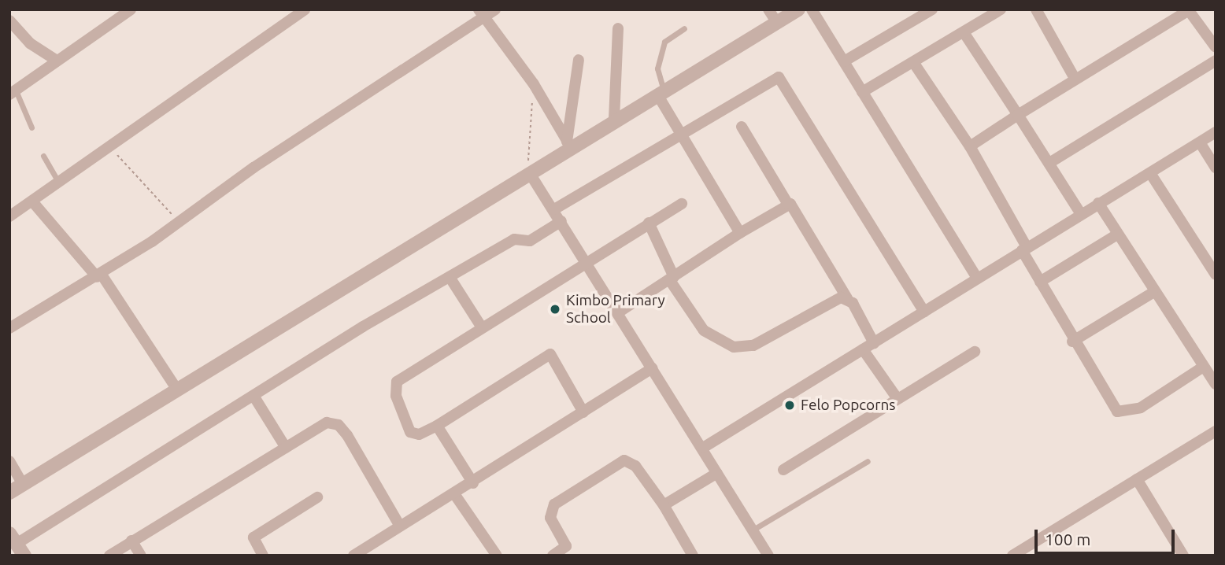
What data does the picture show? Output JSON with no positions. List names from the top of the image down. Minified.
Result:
{"places":["Kimbo Primary School","Felo Popcorns"],"scale_bar":"100 m"}
